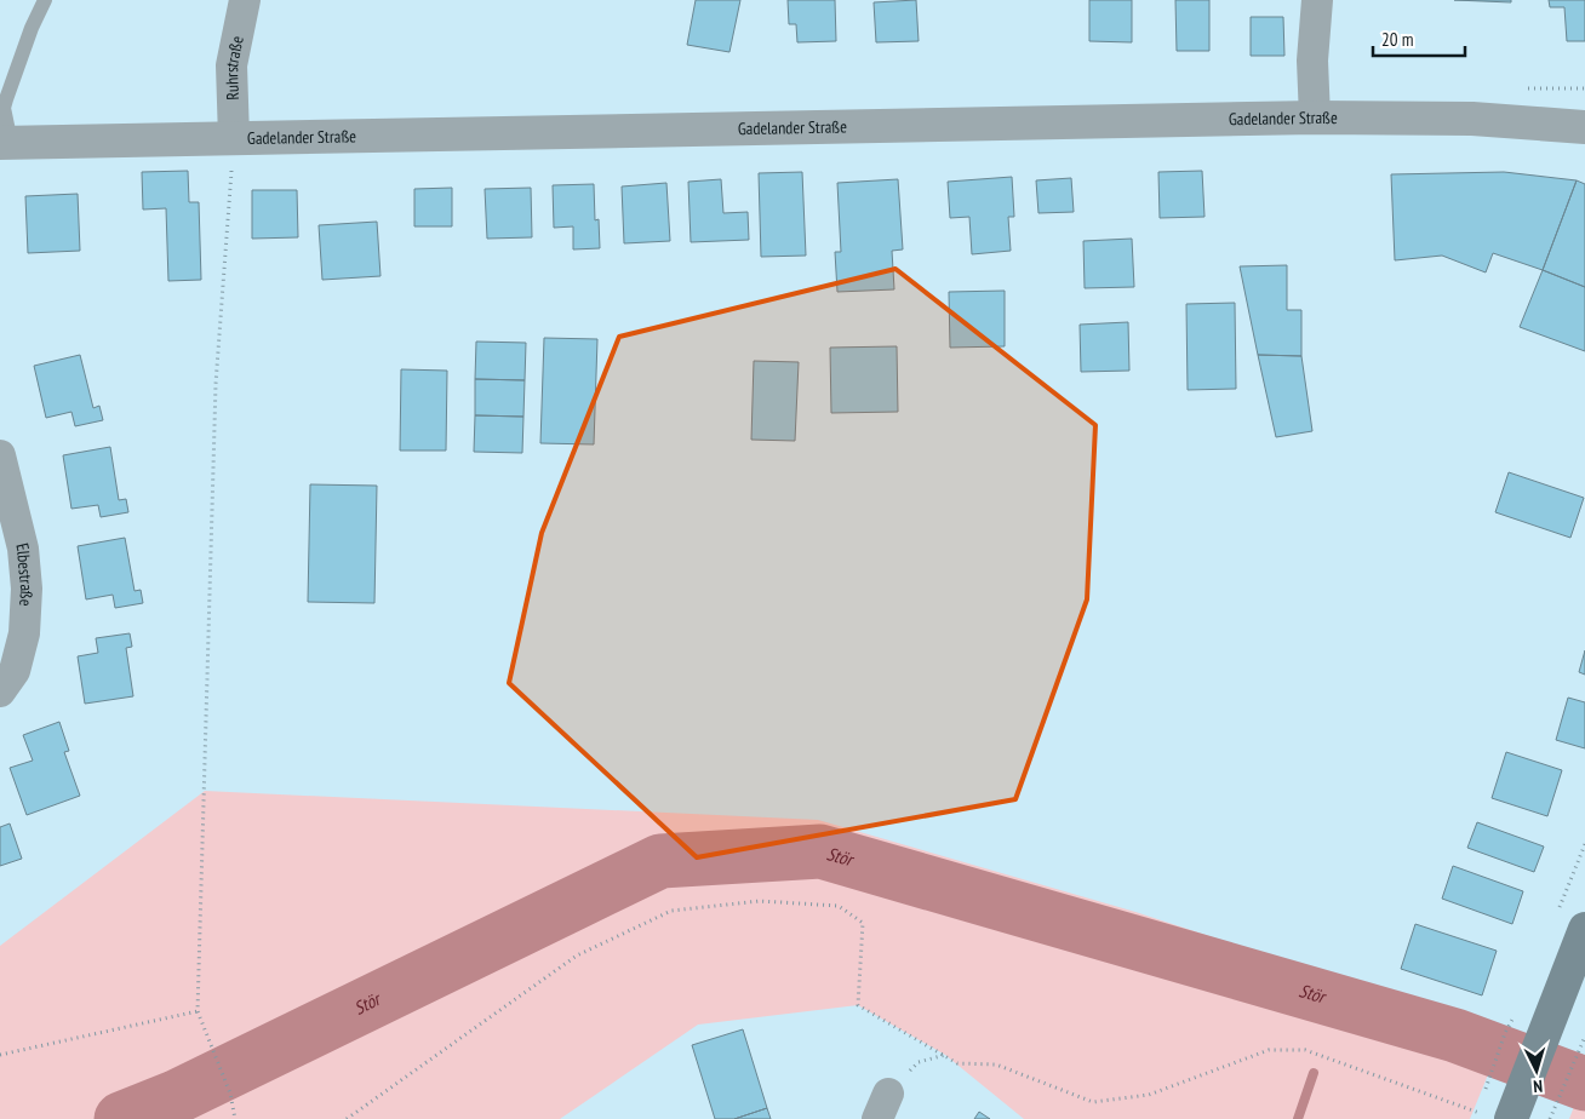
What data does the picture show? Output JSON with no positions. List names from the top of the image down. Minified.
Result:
{"streets":{"street":["Ruhrstraße","Gadelander Straße","Elbestraße"]},"crossings":[["Ruhrstraße","Gadelander Straße"]],"water":["Stör"],"scale_bar":"20 m","north":"bottom"}
